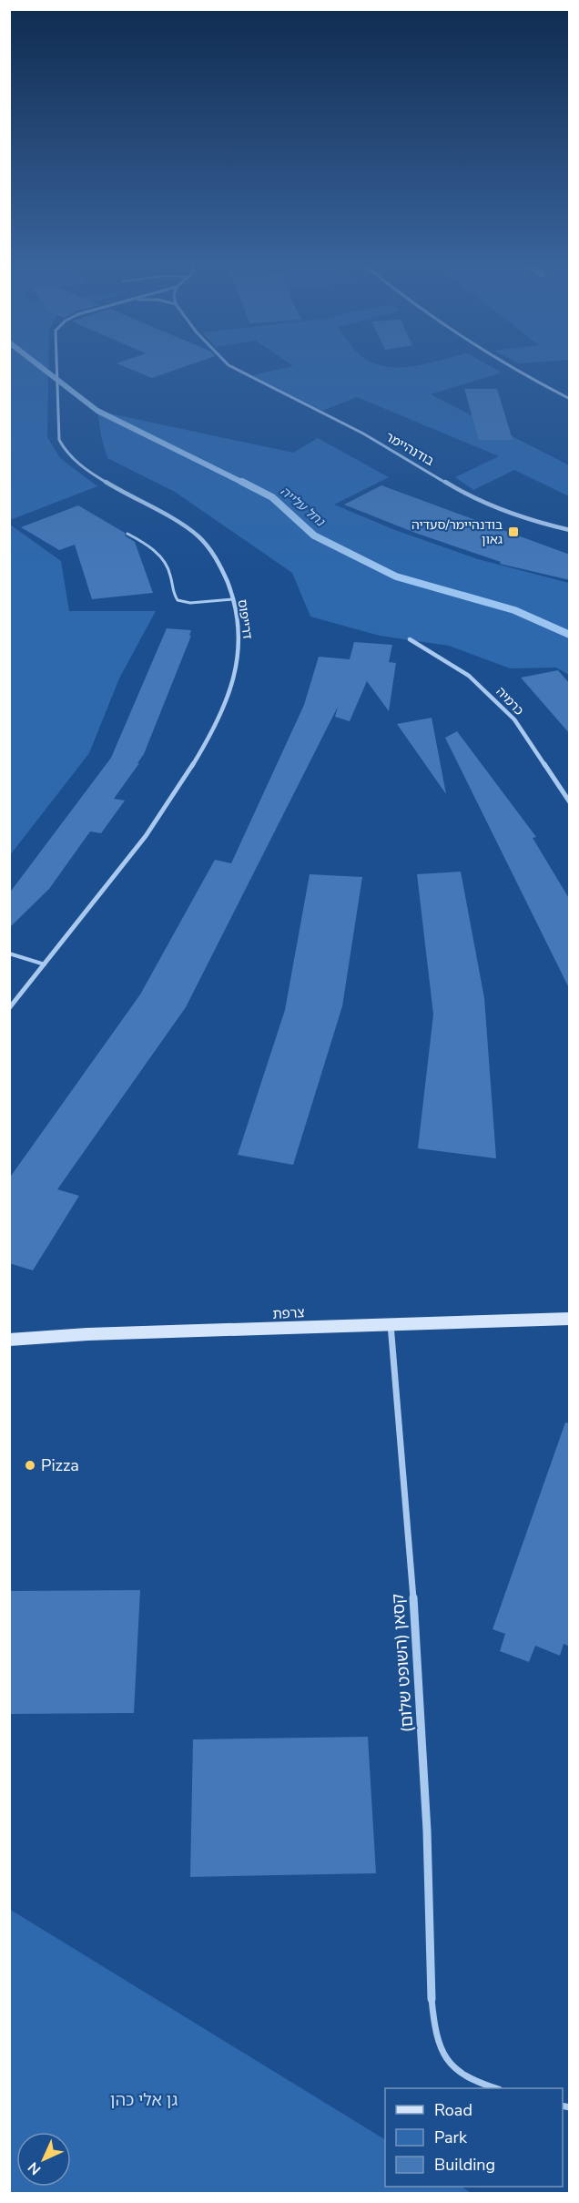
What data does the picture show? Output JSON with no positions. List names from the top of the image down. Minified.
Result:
{"streets":{"street":["בודנהיימר","דרייפוס","כרמיה","צרפת","קסאן (השופט שלום)"]},"crossings":[["צרפת","קסאן (השופט שלום)"]],"water":["נחל עלייה"],"parks":["גן אלי כהן"],"places":{"transit":["בודנהיימר/סעדיה גאון"],"other":["Pizza"]},"legend":["Road","Park","Building"],"north":"bottom left"}
